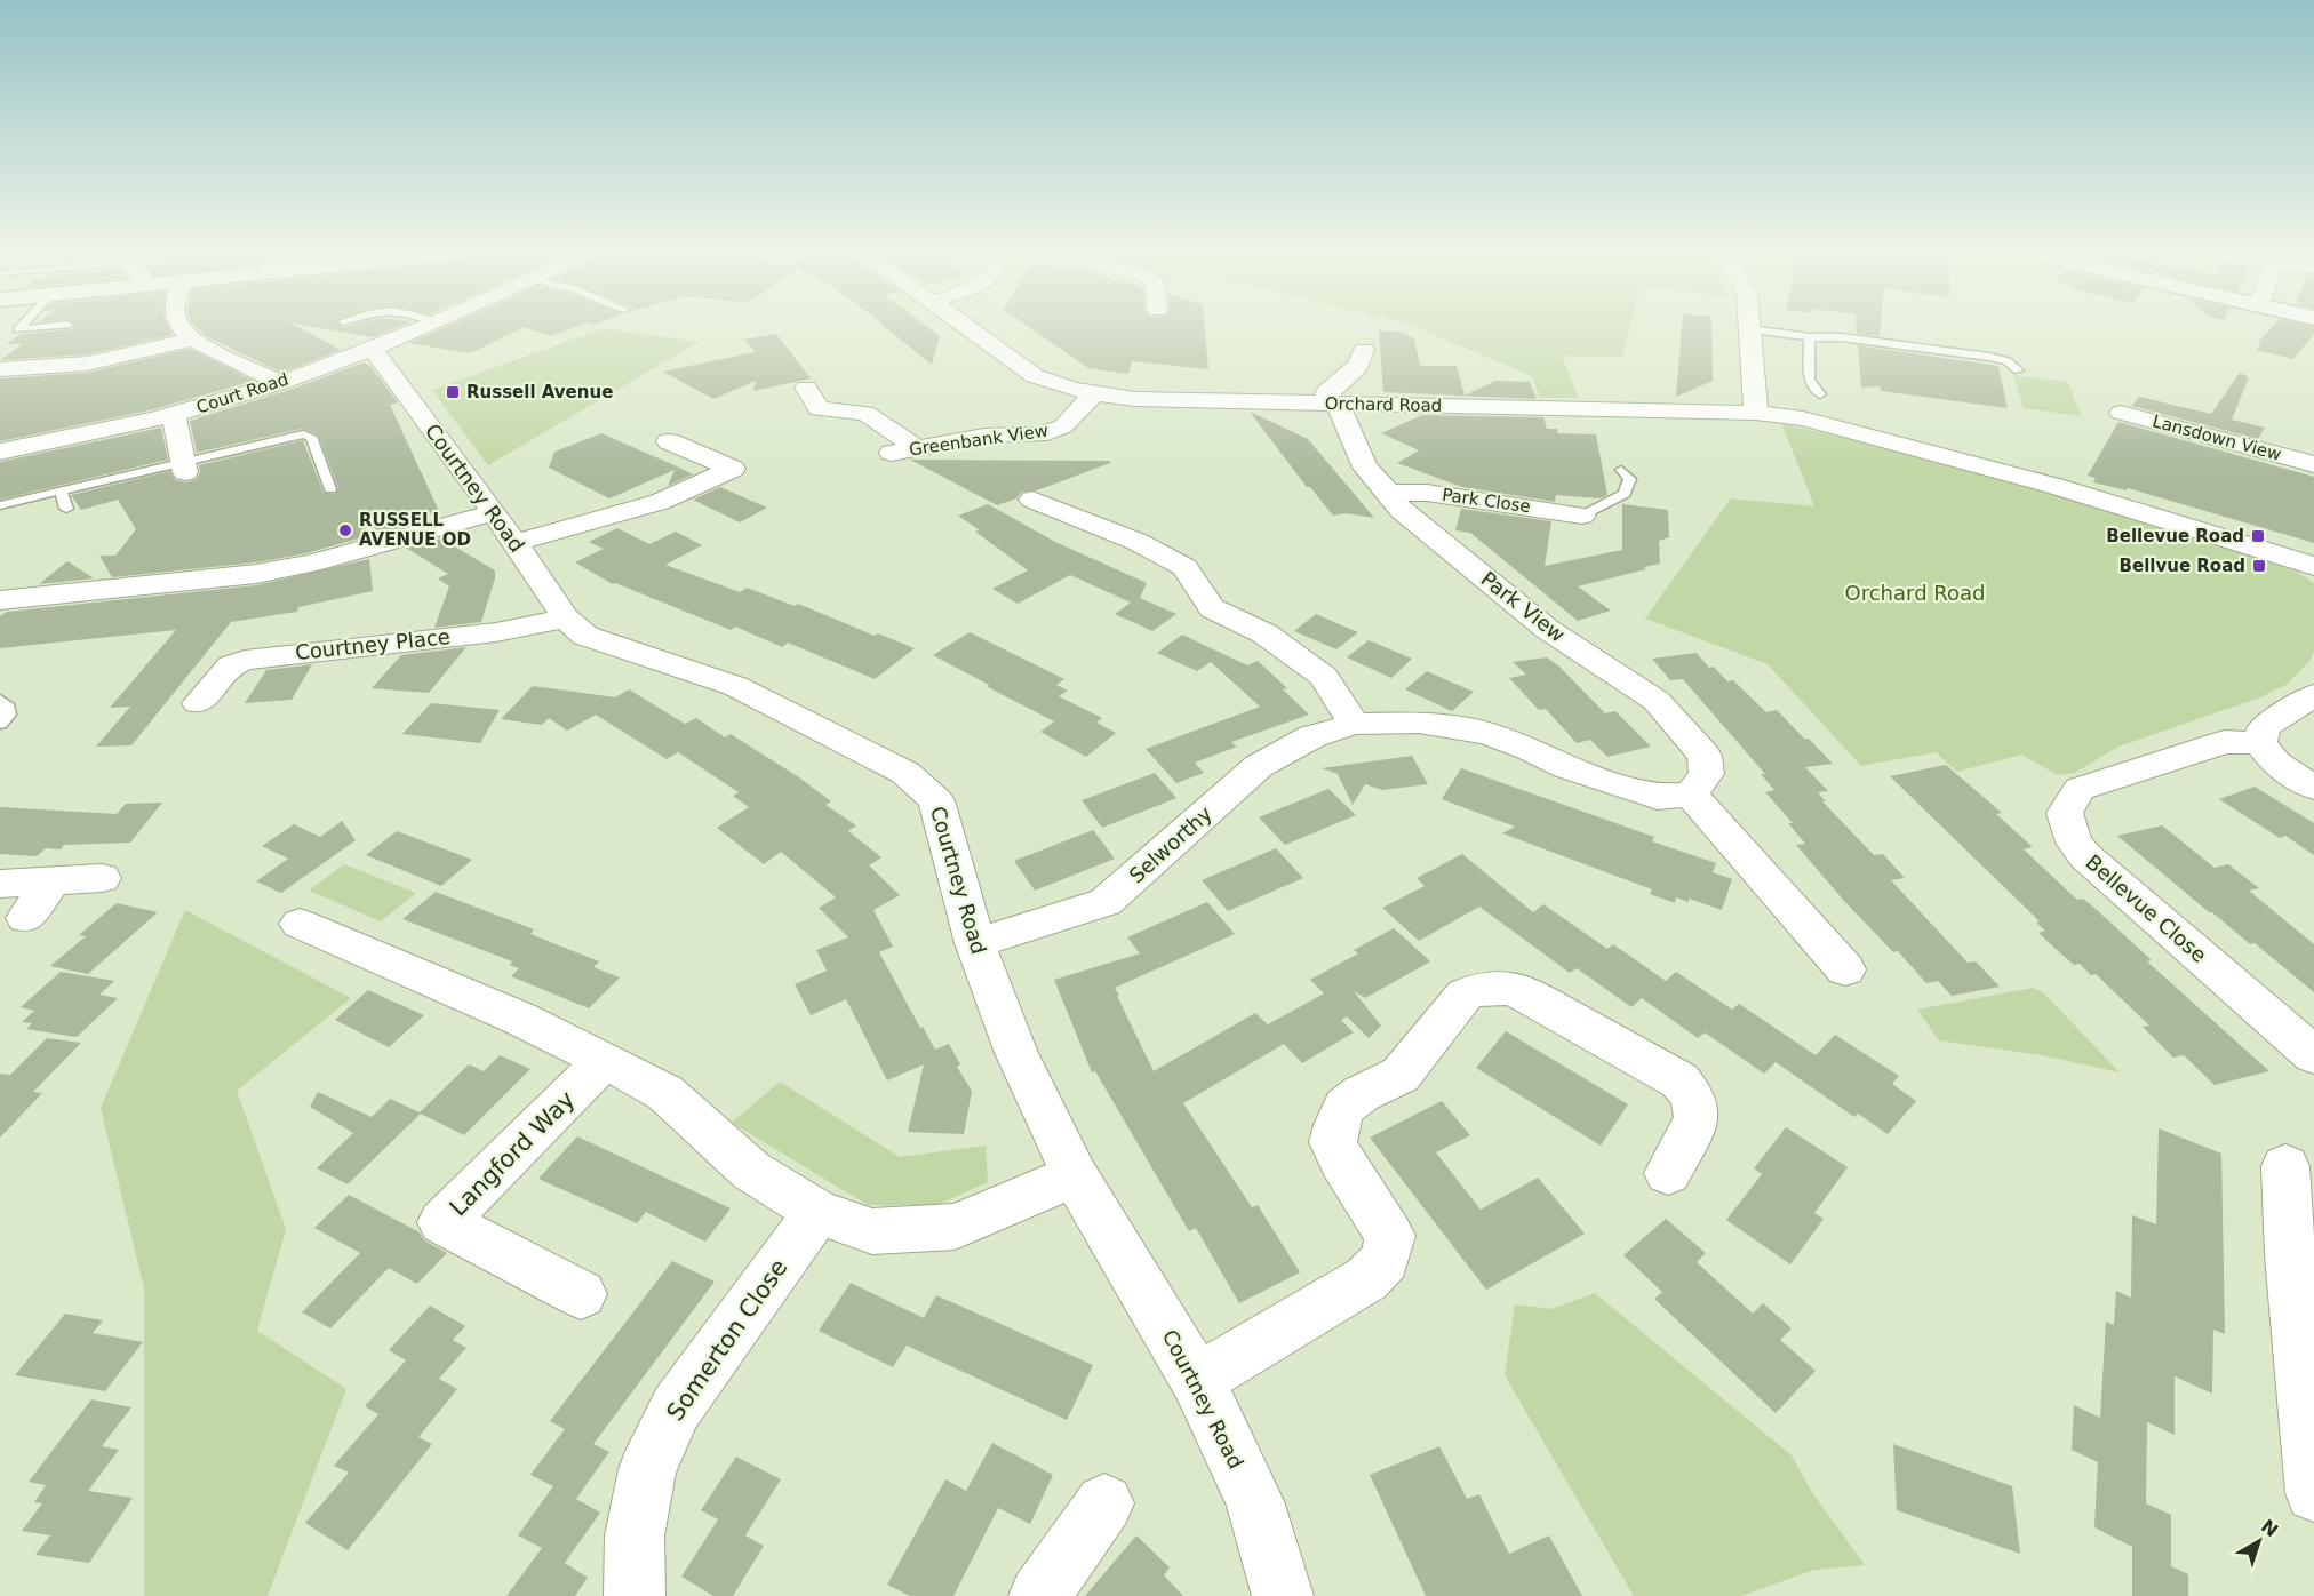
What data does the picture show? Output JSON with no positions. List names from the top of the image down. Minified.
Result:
{"streets":{"street":["Court Road","Orchard Road","Lansdown View","Greenbank View","Courtney Road","Park Close","Park View","Courtney Place","Selworthy","Bellevue Close","Langford Way","Somerton Close"]},"crossings":[["Court Road","Courtney Road"],["Orchard Road","Greenbank View"],["Orchard Road","Park View"],["Courtney Road","Courtney Place"],["Courtney Road","Selworthy"],["Park Close","Park View"],["Park View","Selworthy"]],"parks":["Orchard Road"],"places":{"transit":["Russell Avenue","Bellevue Road","Bellvue Road"],"other":["RUSSELL AVENUE OD"]},"north":"top right"}
